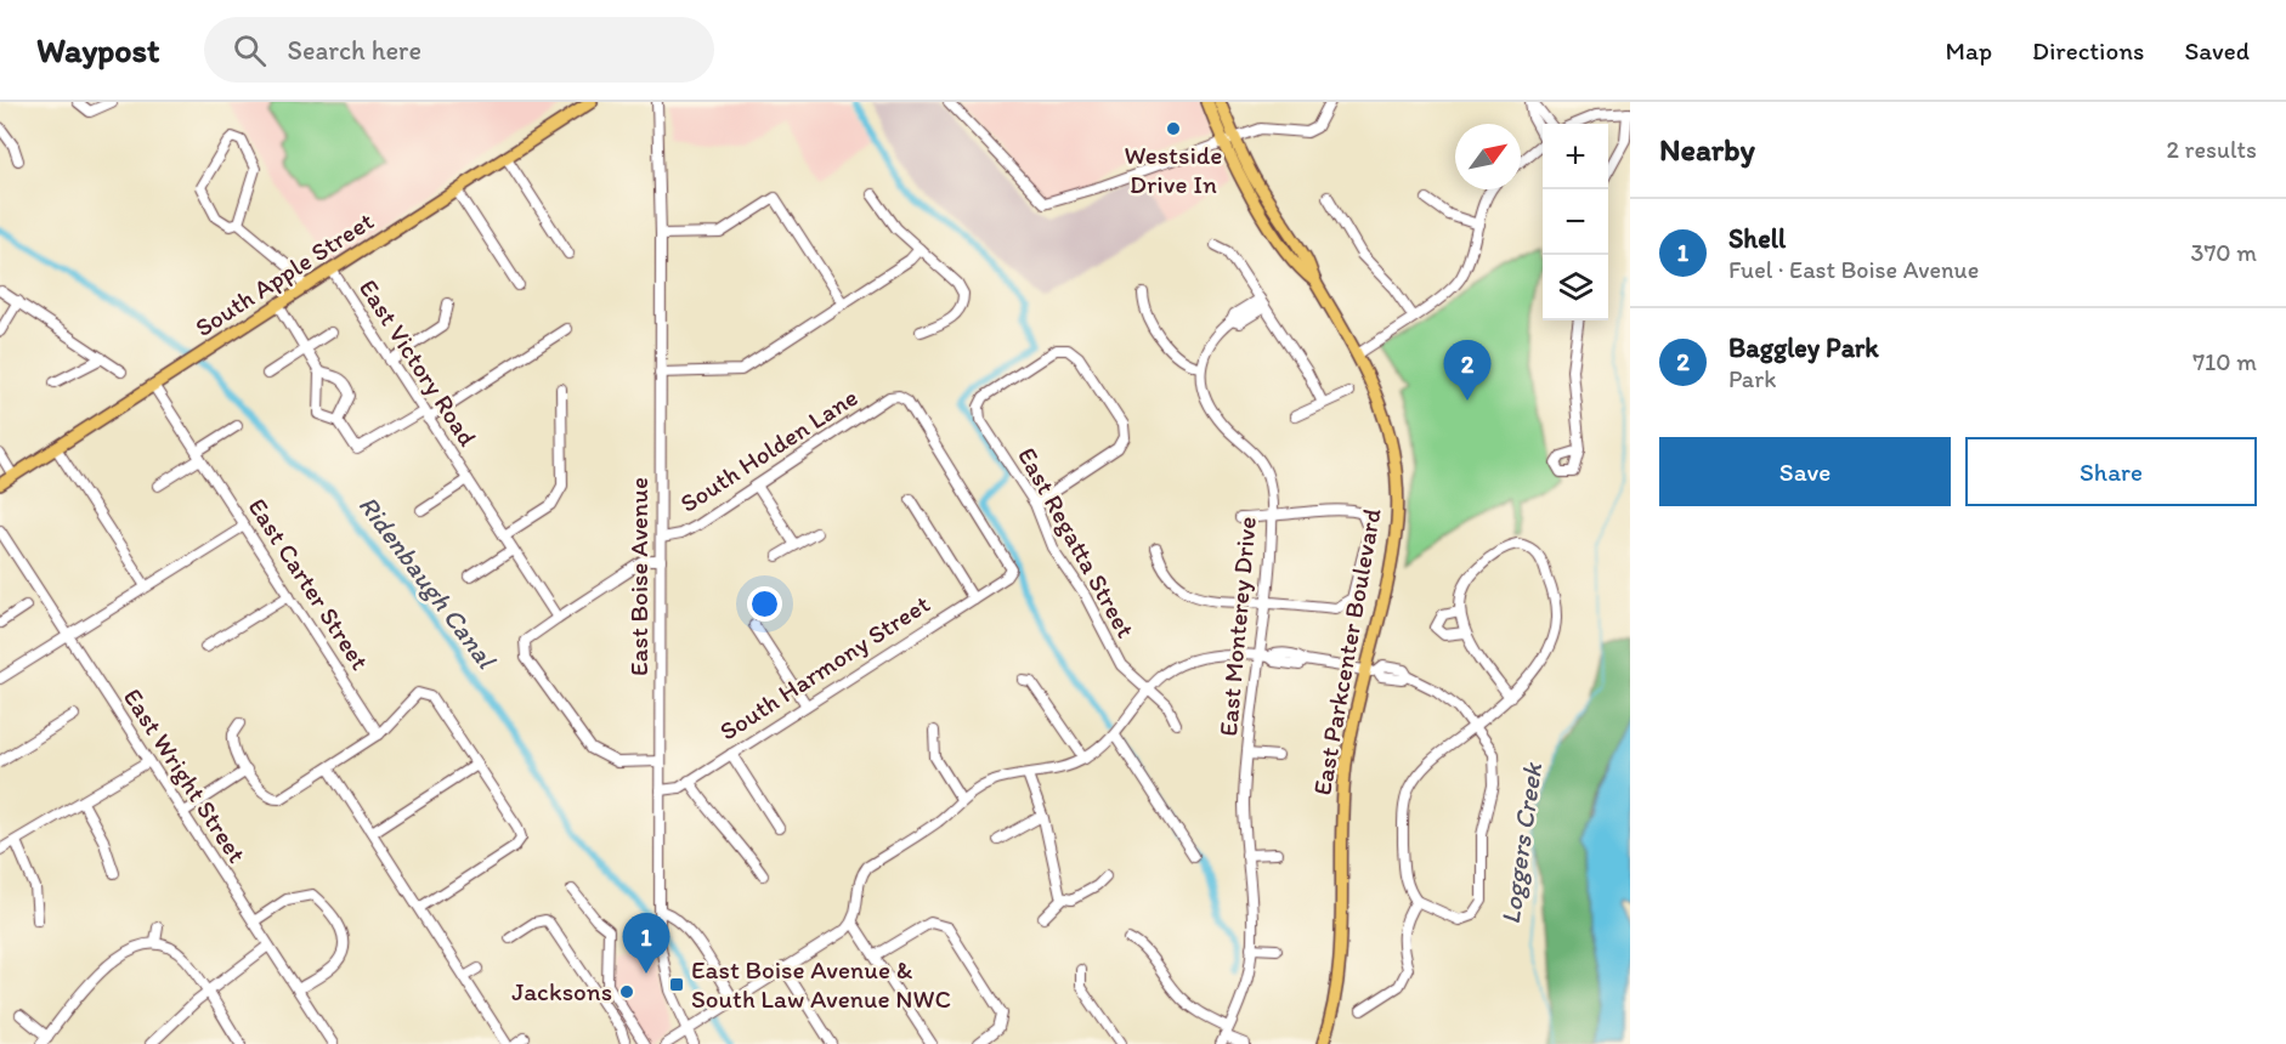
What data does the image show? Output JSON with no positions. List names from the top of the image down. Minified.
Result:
{"streets":{"main road":["South Apple Street","East Parkcenter Boulevard"],"street":["East Victory Road","South Holden Lane","East Regatta Street","East Boise Avenue","East Carter Street","East Monterey Drive","South Harmony Street","East Wright Street"]},"crossings":[["South Apple Street","East Victory Road"],["South Apple Street","East Carter Street"],["South Holden Lane","East Boise Avenue"],["South Holden Lane","South Harmony Street"],["East Boise Avenue","South Harmony Street"]],"water":["Ridenbaugh Canal","Loggers Creek"],"places":{"other":["Westside Drive In","Jacksons"],"transit":["East Boise Avenue & South Law Avenue NWC"]},"north":"top right","page":{"header":"Waypost","search":"Search here","nav":["Map","Directions","Saved"],"heading":["Nearby","2 results"],"map_buttons":["+","−"],"list":[{"mark":"1","name":"Shell","note":"Fuel · East Boise Avenue","value":"370 m"},{"mark":"2","name":"Baggley Park","note":"Park","value":"710 m"}],"pins":["2","1"],"buttons":["Save","Share"]}}
